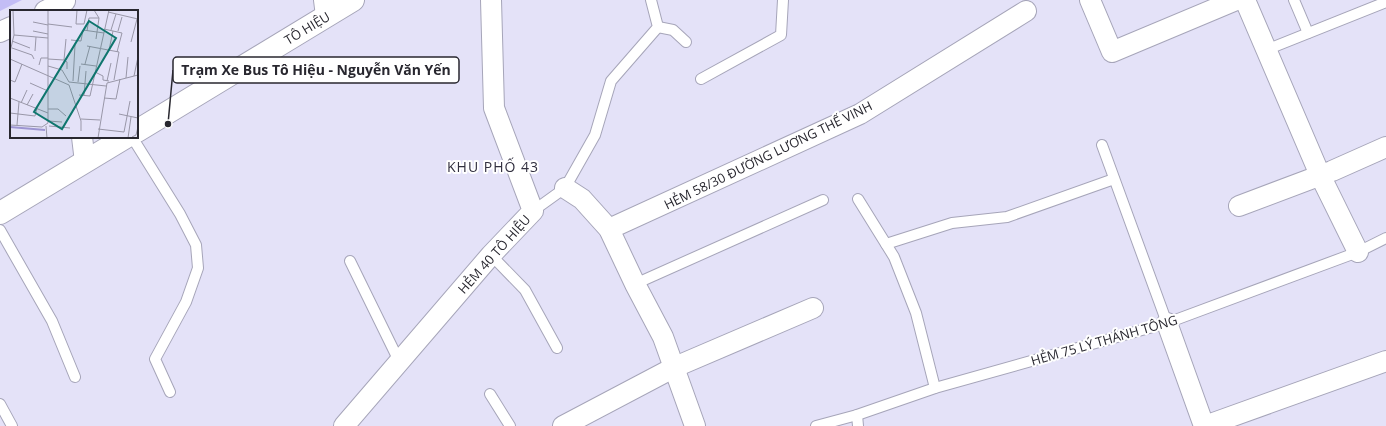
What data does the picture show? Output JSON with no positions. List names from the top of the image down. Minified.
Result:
{"streets":{"street":["TÔ HIỆU","HẺM 58/30 ĐƯỜNG LƯƠNG THẾ VINH","HẺM 40 TÔ HIỆU"],"lane":["HẺM 75 LÝ THÁNH TÔNG"]},"districts":["KHU PHỐ 43"],"places":["Trạm Xe Bus Tô Hiệu - Nguyễn Văn Yến"]}
